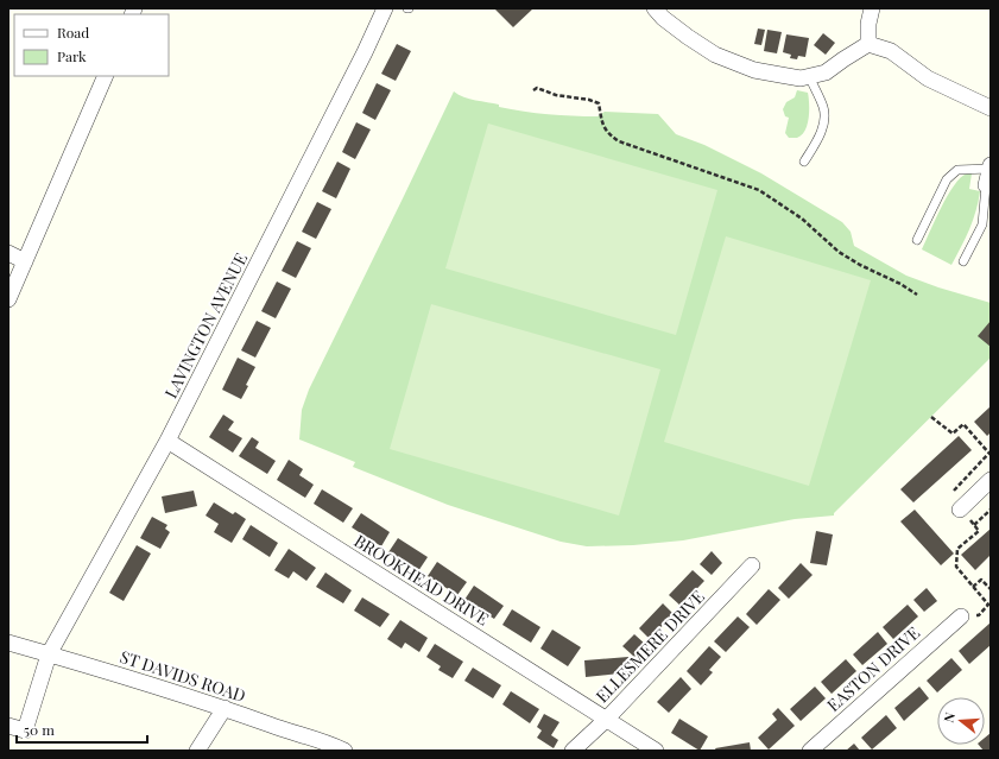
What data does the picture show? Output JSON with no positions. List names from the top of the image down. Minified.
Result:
{"streets":{"street":["LAVINGTON AVENUE","BROOKHEAD DRIVE","ELLESMERE DRIVE","EASTON DRIVE","ST DAVIDS ROAD"]},"crossings":[["LAVINGTON AVENUE","BROOKHEAD DRIVE"],["LAVINGTON AVENUE","ST DAVIDS ROAD"],["BROOKHEAD DRIVE","ELLESMERE DRIVE"]],"legend":["Road","Park"],"scale_bar":"50 m","north":"left"}
